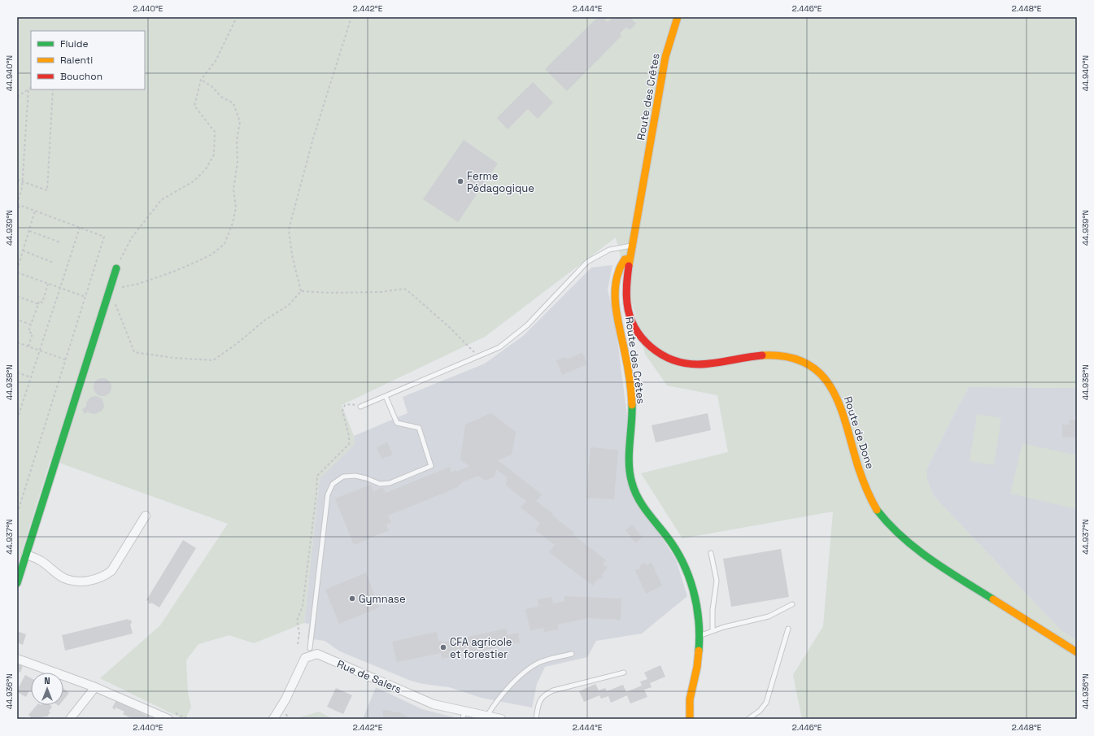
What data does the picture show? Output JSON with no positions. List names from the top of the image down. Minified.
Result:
{"streets":{"street":["Route des Crêtes","Route de Done","Rue de Salers"]},"crossings":[["Route des Crêtes","Route de Done"]],"places":["Ferme Pédagogique","Gymnase","CFA agricole et forestier"],"legend":["Fluide","Ralenti","Bouchon"],"north":"top","coordinates":["2.440°E","2.442°E","2.444°E","2.446°E","2.448°E","44.940°N","44.939°N","44.938°N","44.937°N","44.936°N"]}
